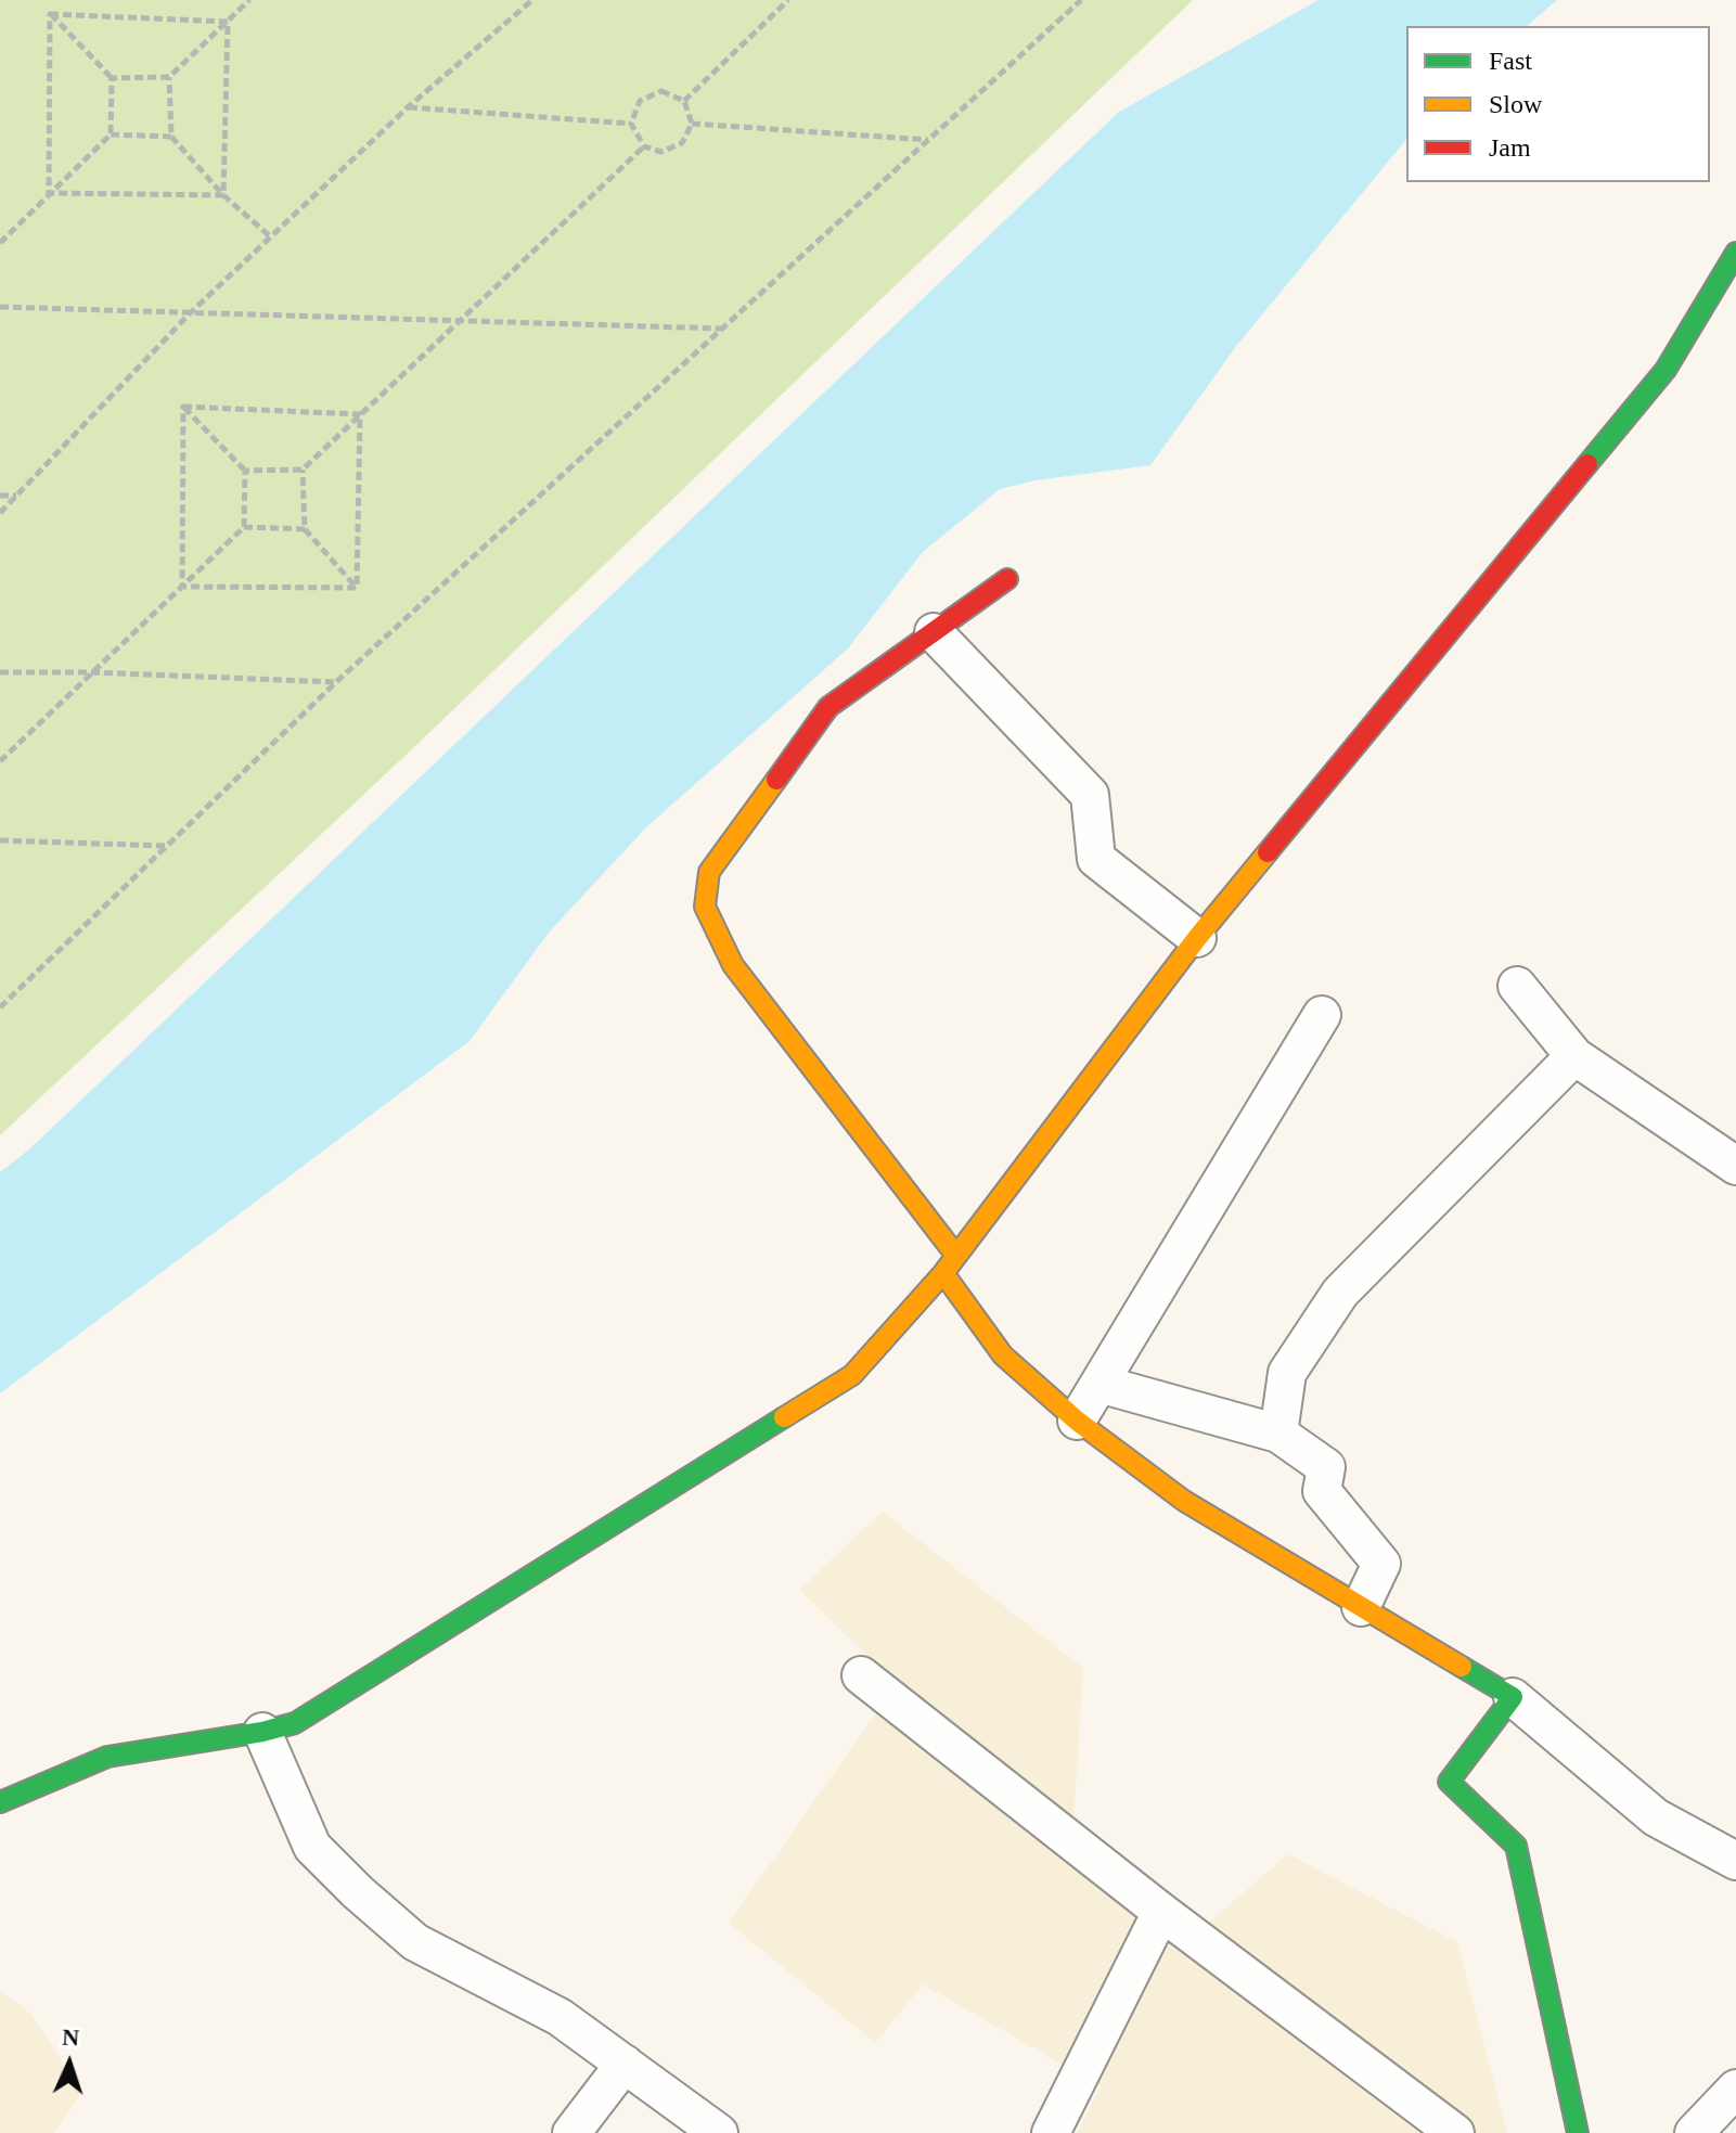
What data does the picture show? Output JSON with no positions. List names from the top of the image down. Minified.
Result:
{"legend":["Fast","Slow","Jam"],"north":"top"}
